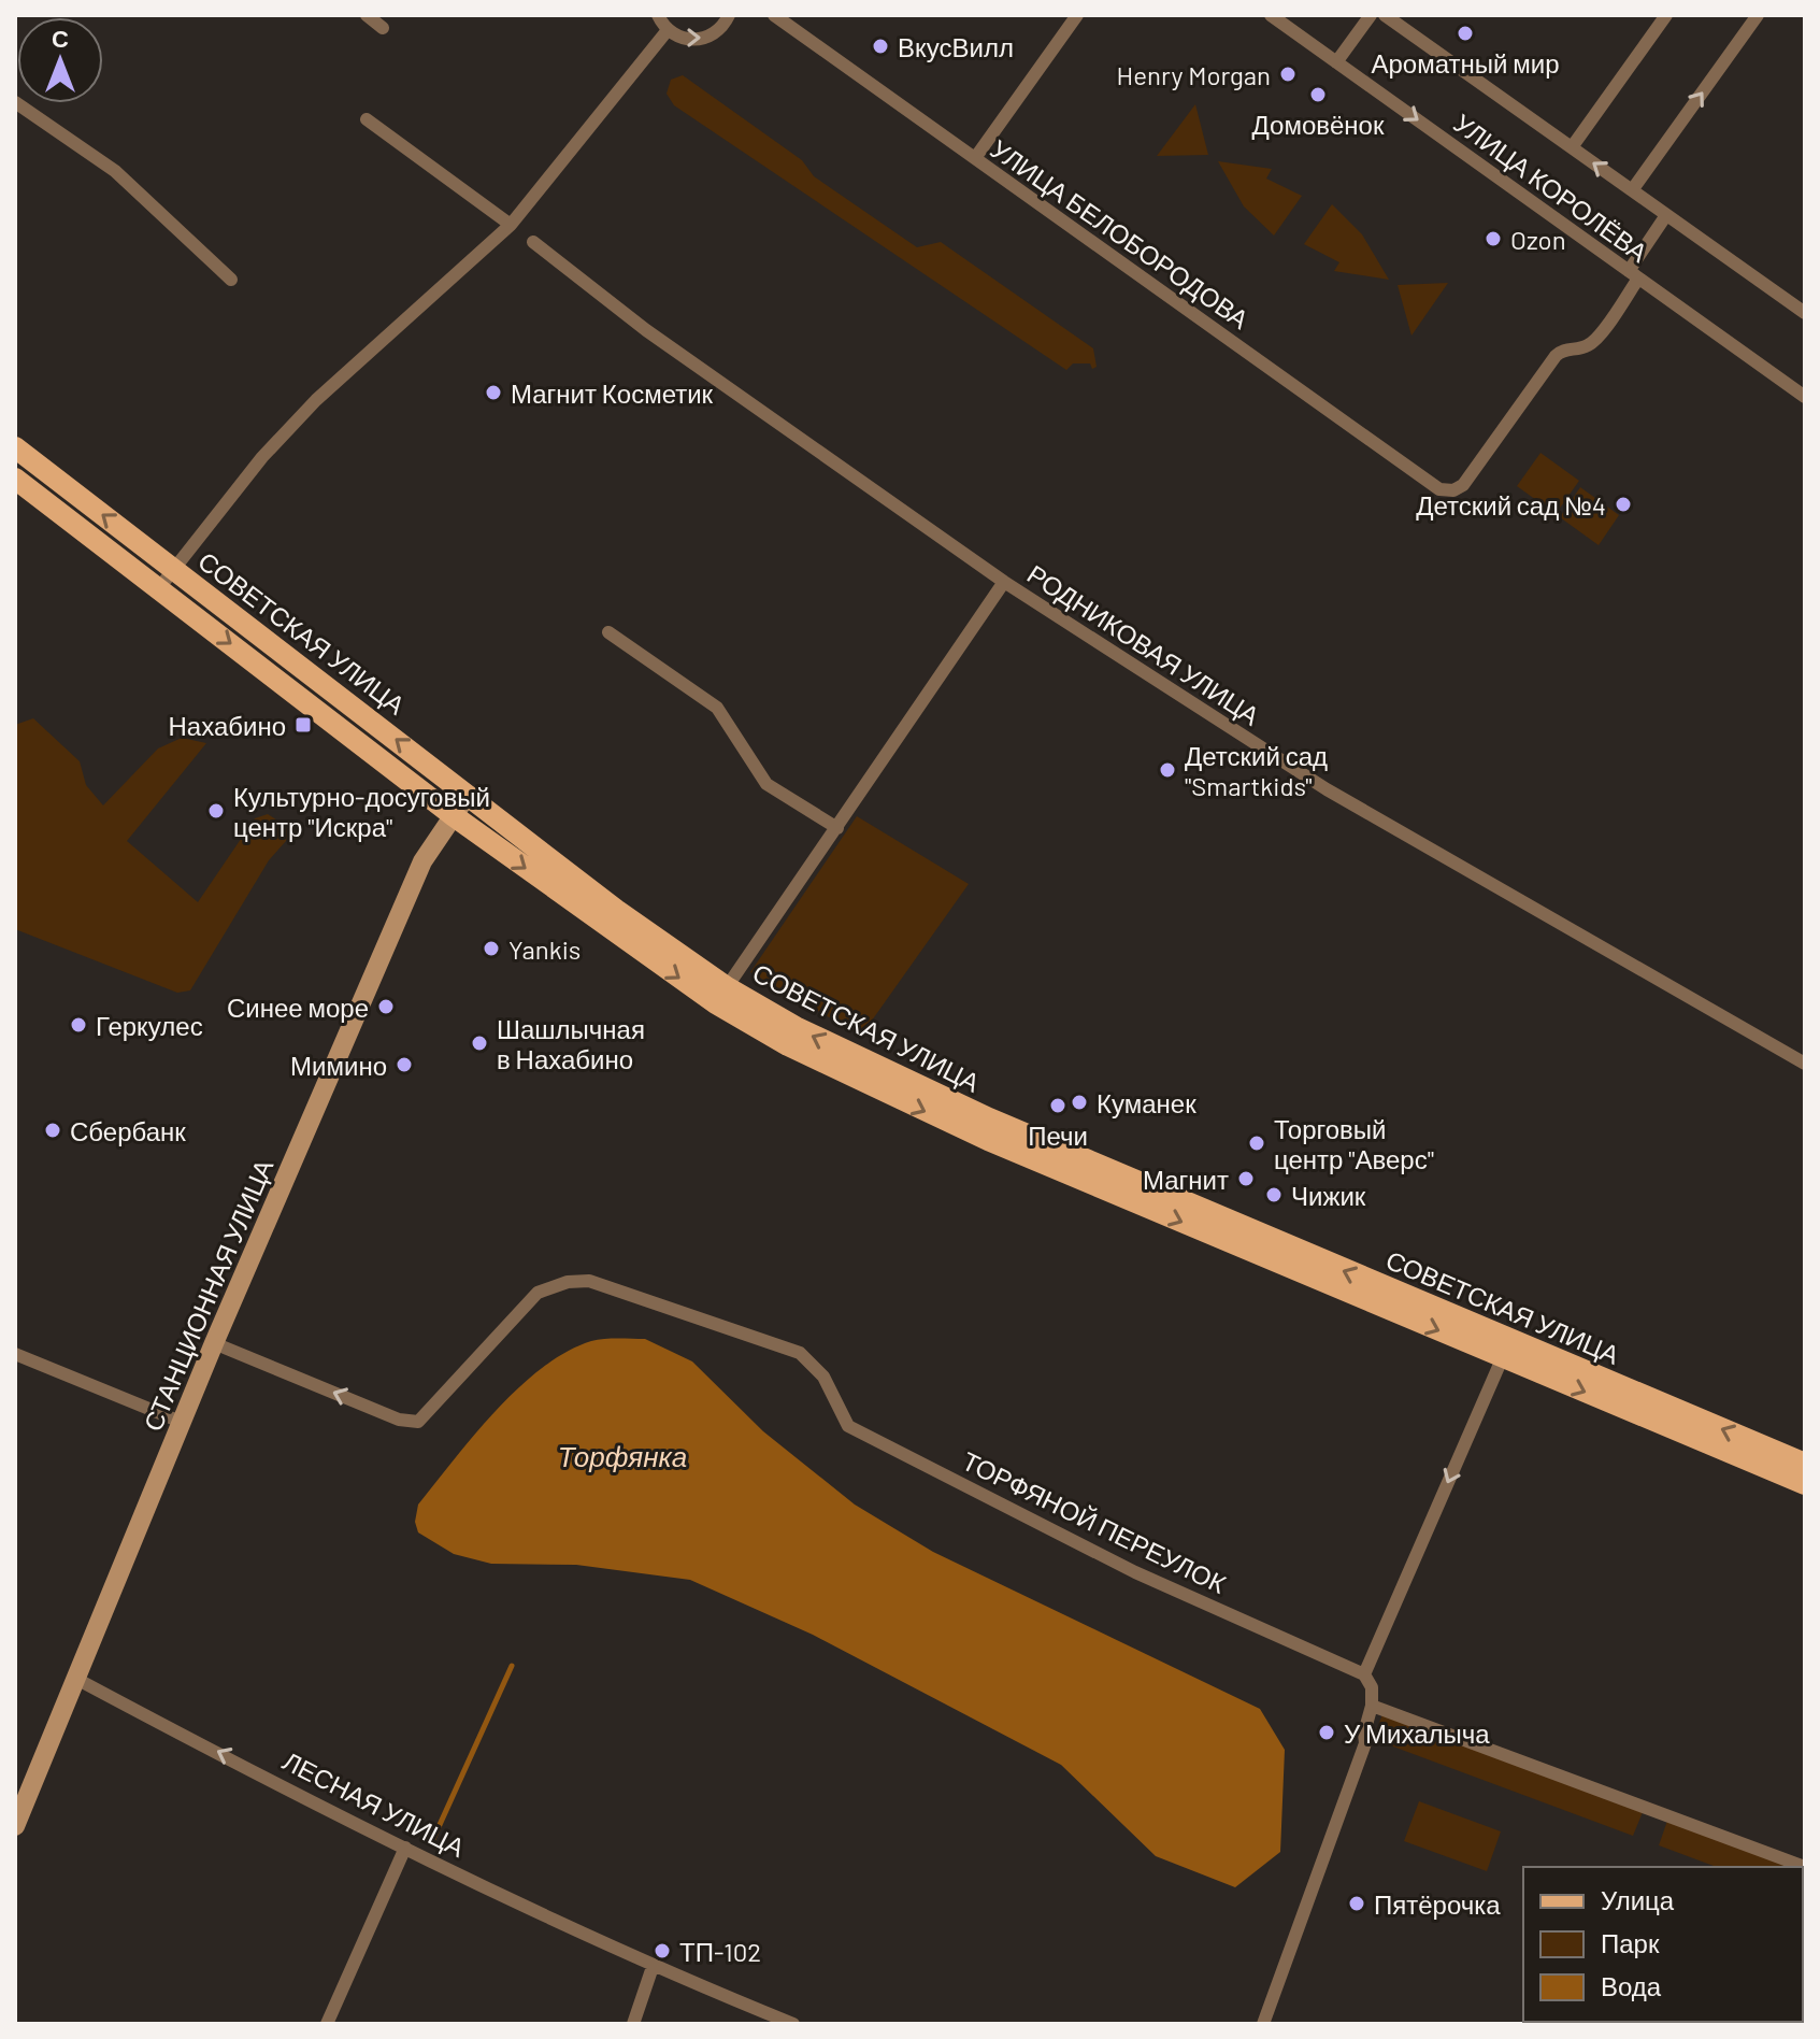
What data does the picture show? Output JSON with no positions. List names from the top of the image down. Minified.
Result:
{"streets":{"main road":["СОВЕТСКАЯ УЛИЦА","СТАНЦИОННАЯ УЛИЦА"],"street":["УЛИЦА КОРОЛЁВА","УЛИЦА БЕЛОБОРОДОВА","РОДНИКОВАЯ УЛИЦА","ТОРФЯНОЙ ПЕРЕУЛОК","ЛЕСНАЯ УЛИЦА"]},"crossings":[["УЛИЦА КОРОЛЁВА","УЛИЦА БЕЛОБОРОДОВА"],["СОВЕТСКАЯ УЛИЦА","СТАНЦИОННАЯ УЛИЦА"],["СТАНЦИОННАЯ УЛИЦА","ТОРФЯНОЙ ПЕРЕУЛОК"],["СТАНЦИОННАЯ УЛИЦА","ЛЕСНАЯ УЛИЦА"]],"one_way":["ТОРФЯНОЙ ПЕРЕУЛОК","ЛЕСНАЯ УЛИЦА"],"water":["Торфянка"],"places":{"other":["Ароматный мир","ВкусВилл","Henry Morgan","Домовёнок","Ozon","Магнит Косметик","Детский сад №4","Детский сад \"Smartkids\"","Культурно-досуговый центр \"Искра\"","Yankis","Синее море","Геркулес","Шашлычная в Нахабино","Мимино","Куманек","Печи","Сбербанк","Торговый центр \"Аверс\"","Магнит","Чижик","У Михалыча","Пятёрочка","ТП-102"],"transit":["Нахабино"]},"legend":["Улица","Парк","Вода"],"north":"top"}
